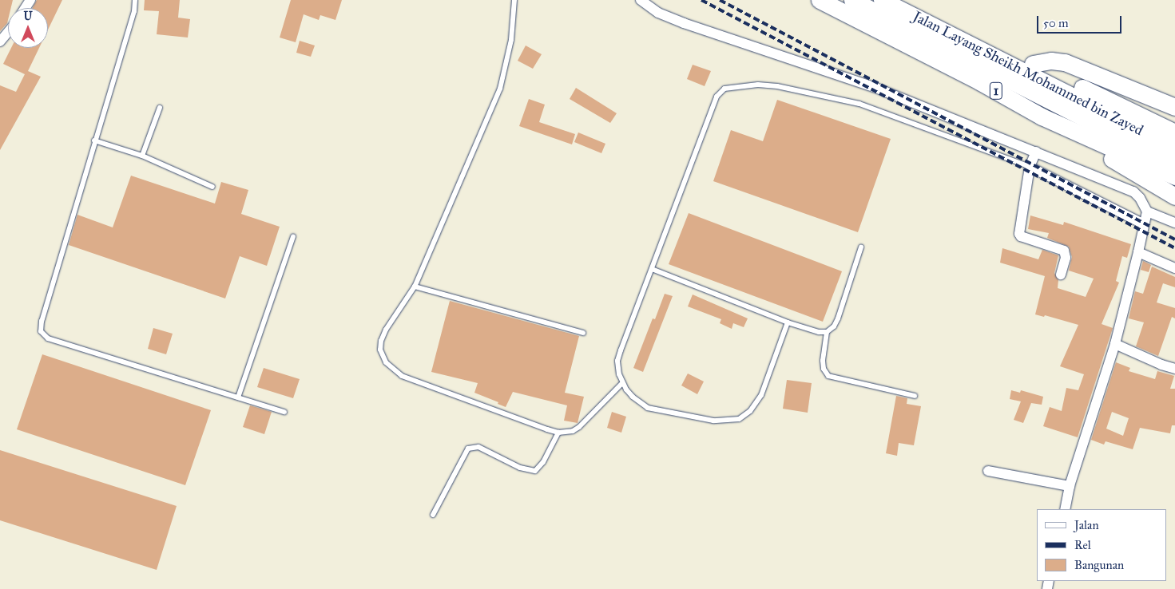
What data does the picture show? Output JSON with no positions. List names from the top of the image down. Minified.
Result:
{"streets":{"highway":["Jalan Layang Sheikh Mohammed bin Zayed","1"]},"legend":["Jalan","Rel","Bangunan"],"scale_bar":"50 m","north":"top"}
